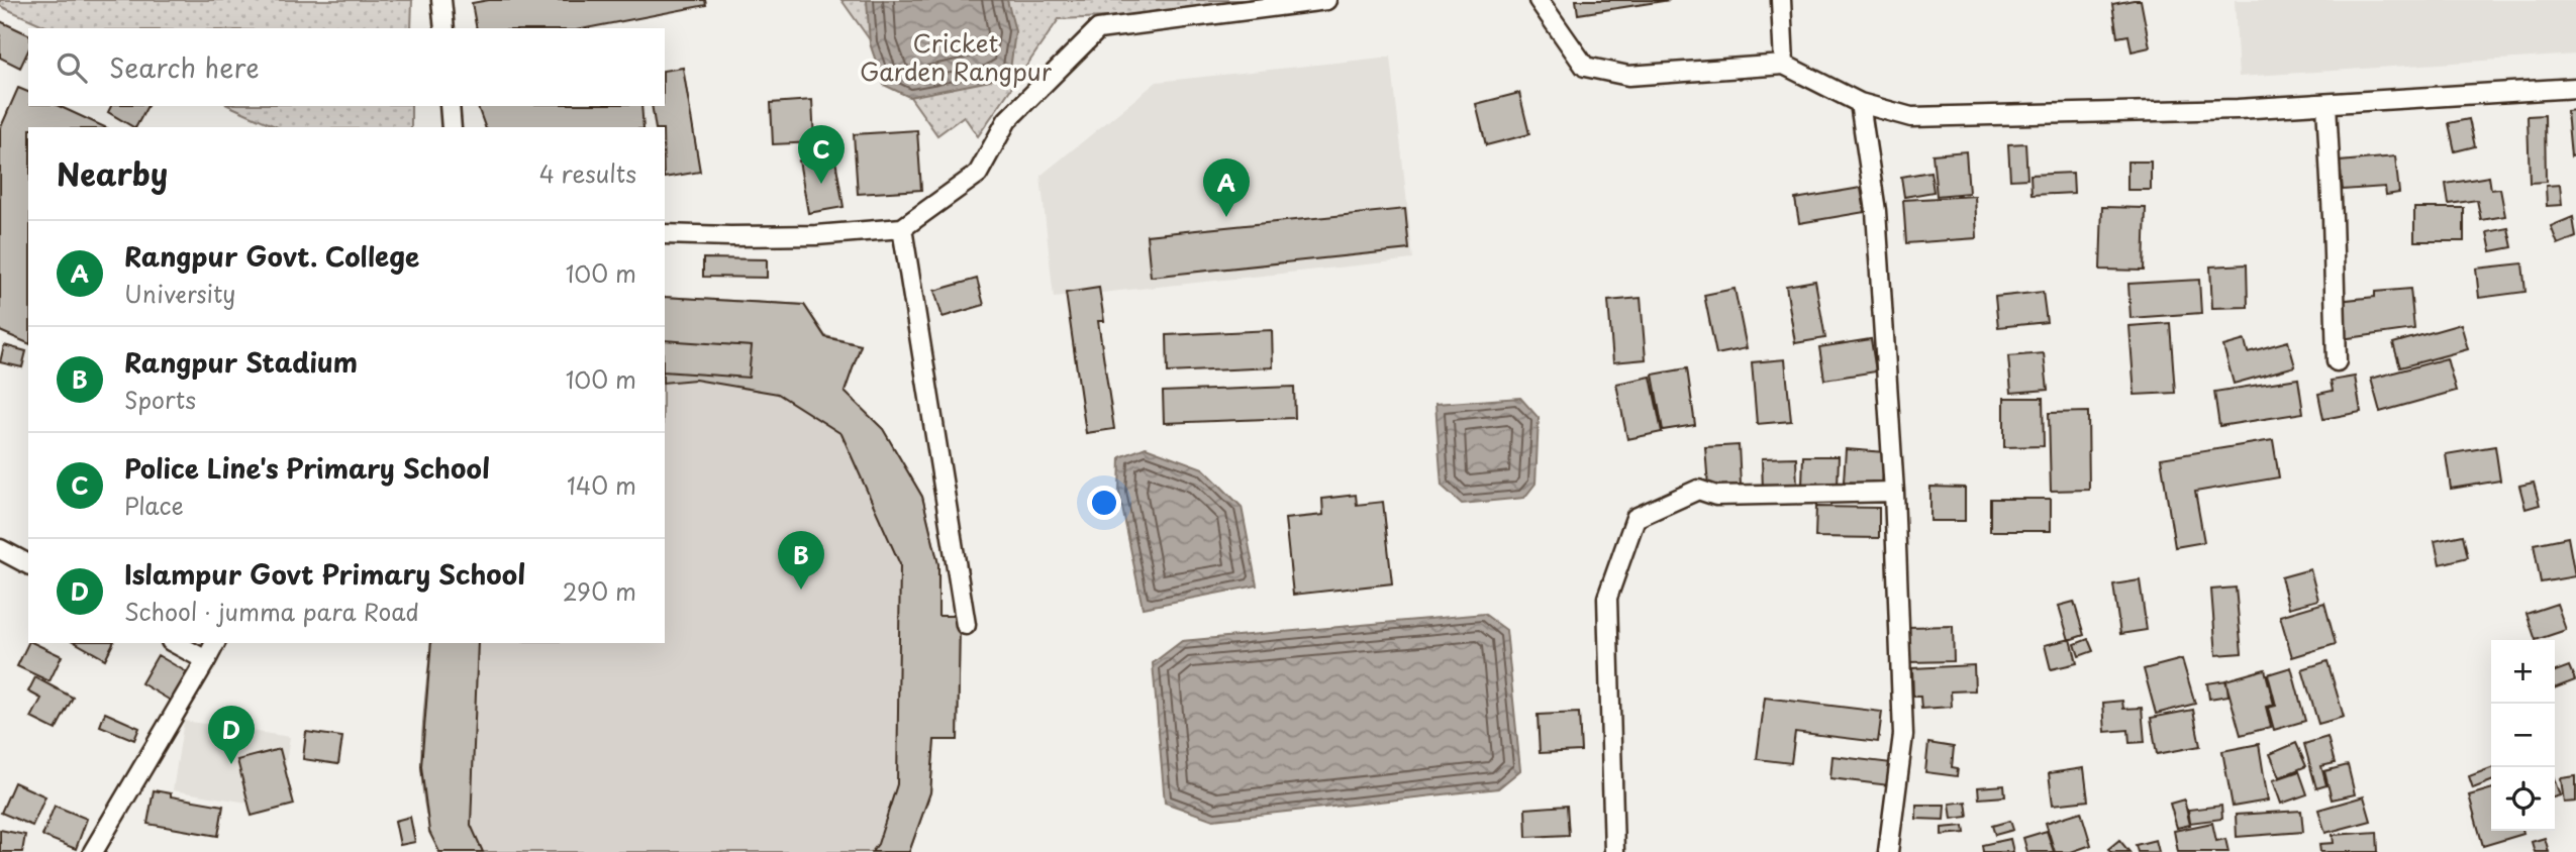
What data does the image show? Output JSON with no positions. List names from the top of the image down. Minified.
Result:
{"parks":["Cricket Garden Rangpur"],"page":{"search":"Search here","pins":["C","A","B","D"],"heading":["Nearby","4 results"],"list":[{"mark":"A","name":"Rangpur Govt. College","note":"University","value":"100 m"},{"mark":"B","name":"Rangpur Stadium","note":"Sports","value":"100 m"},{"mark":"C","name":"Police Line's Primary School","note":"Place","value":"140 m"},{"mark":"D","name":"Islampur Govt Primary School","note":"School · jumma para Road","value":"290 m"}],"map_buttons":["+","−"]}}
